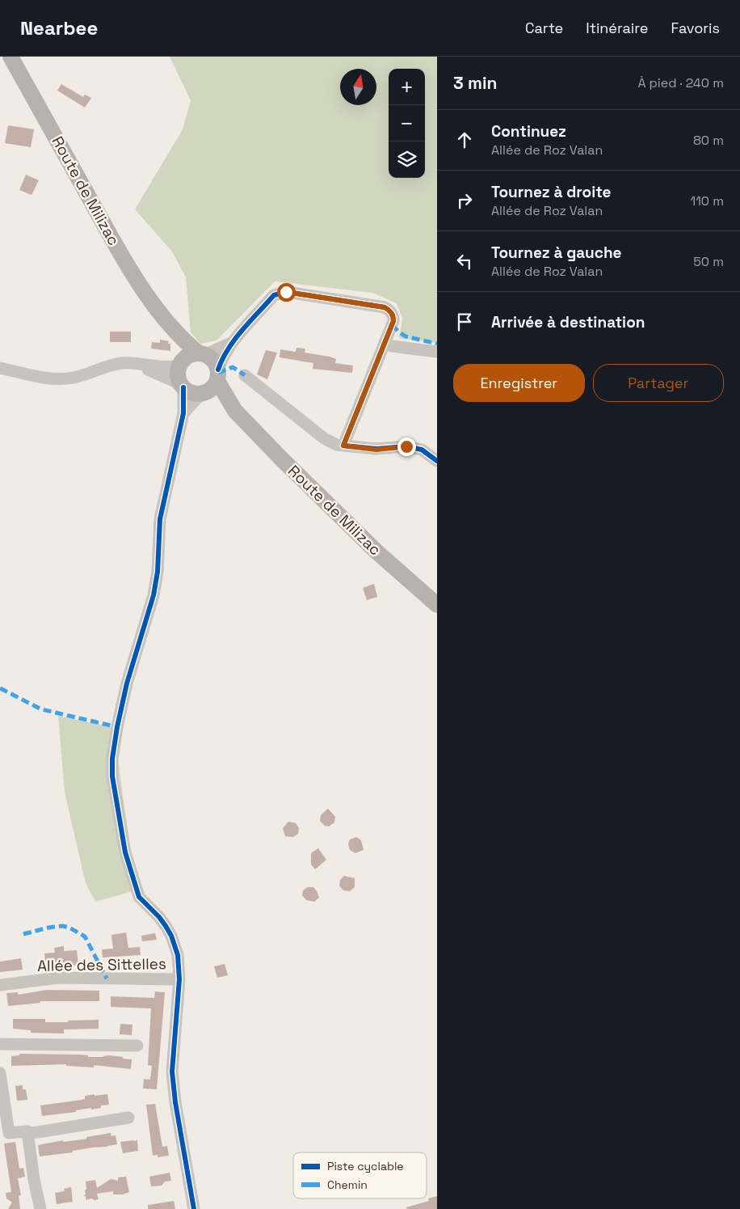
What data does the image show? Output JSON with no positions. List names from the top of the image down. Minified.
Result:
{"streets":{"main road":["Route de Milizac"],"street":["Allée des Sittelles"]},"legend":["Piste cyclable","Chemin"],"north":"top","page":{"header":"Nearbee","nav":["Carte","Itinéraire","Favoris"],"heading":["3 min","À pied · 240 m"],"map_buttons":["+","−"],"list":[["Continuez","Allée de Roz Valan","80 m"],["Tournez à droite","Allée de Roz Valan","110 m"],["Tournez à gauche","Allée de Roz Valan","50 m"],"Arrivée à destination"],"buttons":["Enregistrer","Partager"]}}
